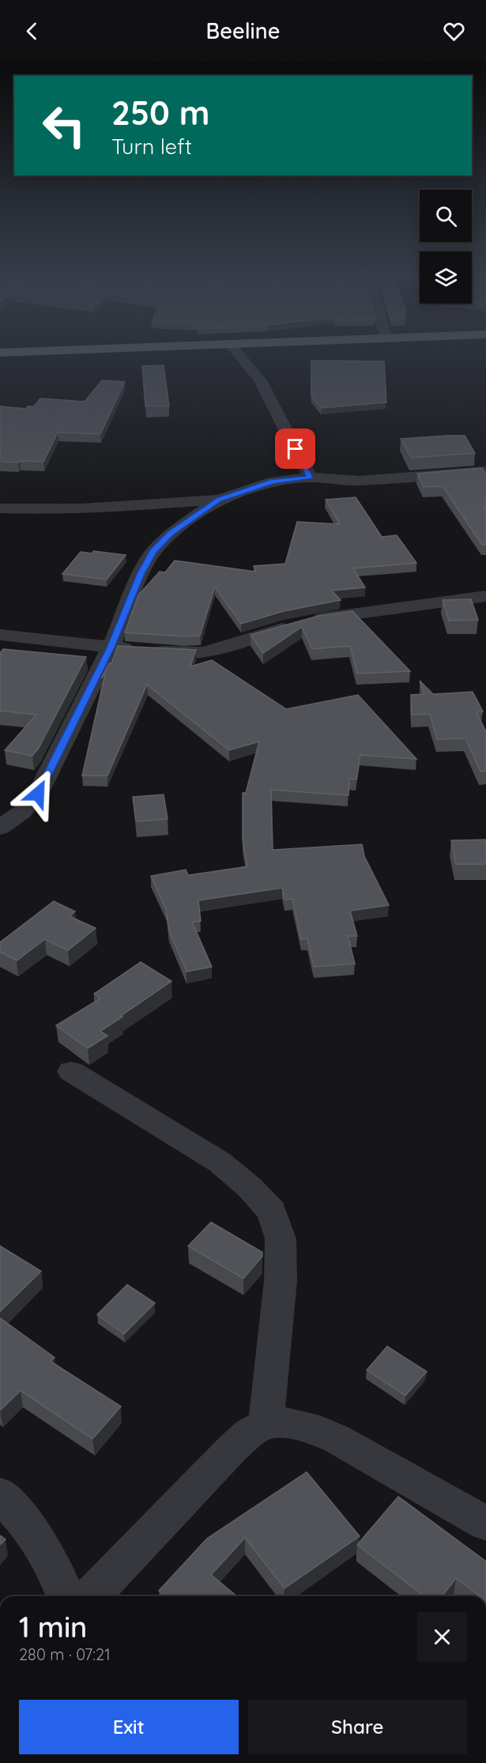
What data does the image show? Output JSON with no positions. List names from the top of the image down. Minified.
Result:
{"page":{"header":"Beeline","turn":["250 m","Turn left"],"heading":["1 min","280 m · 07:21"],"buttons":["Exit","Share"]}}
